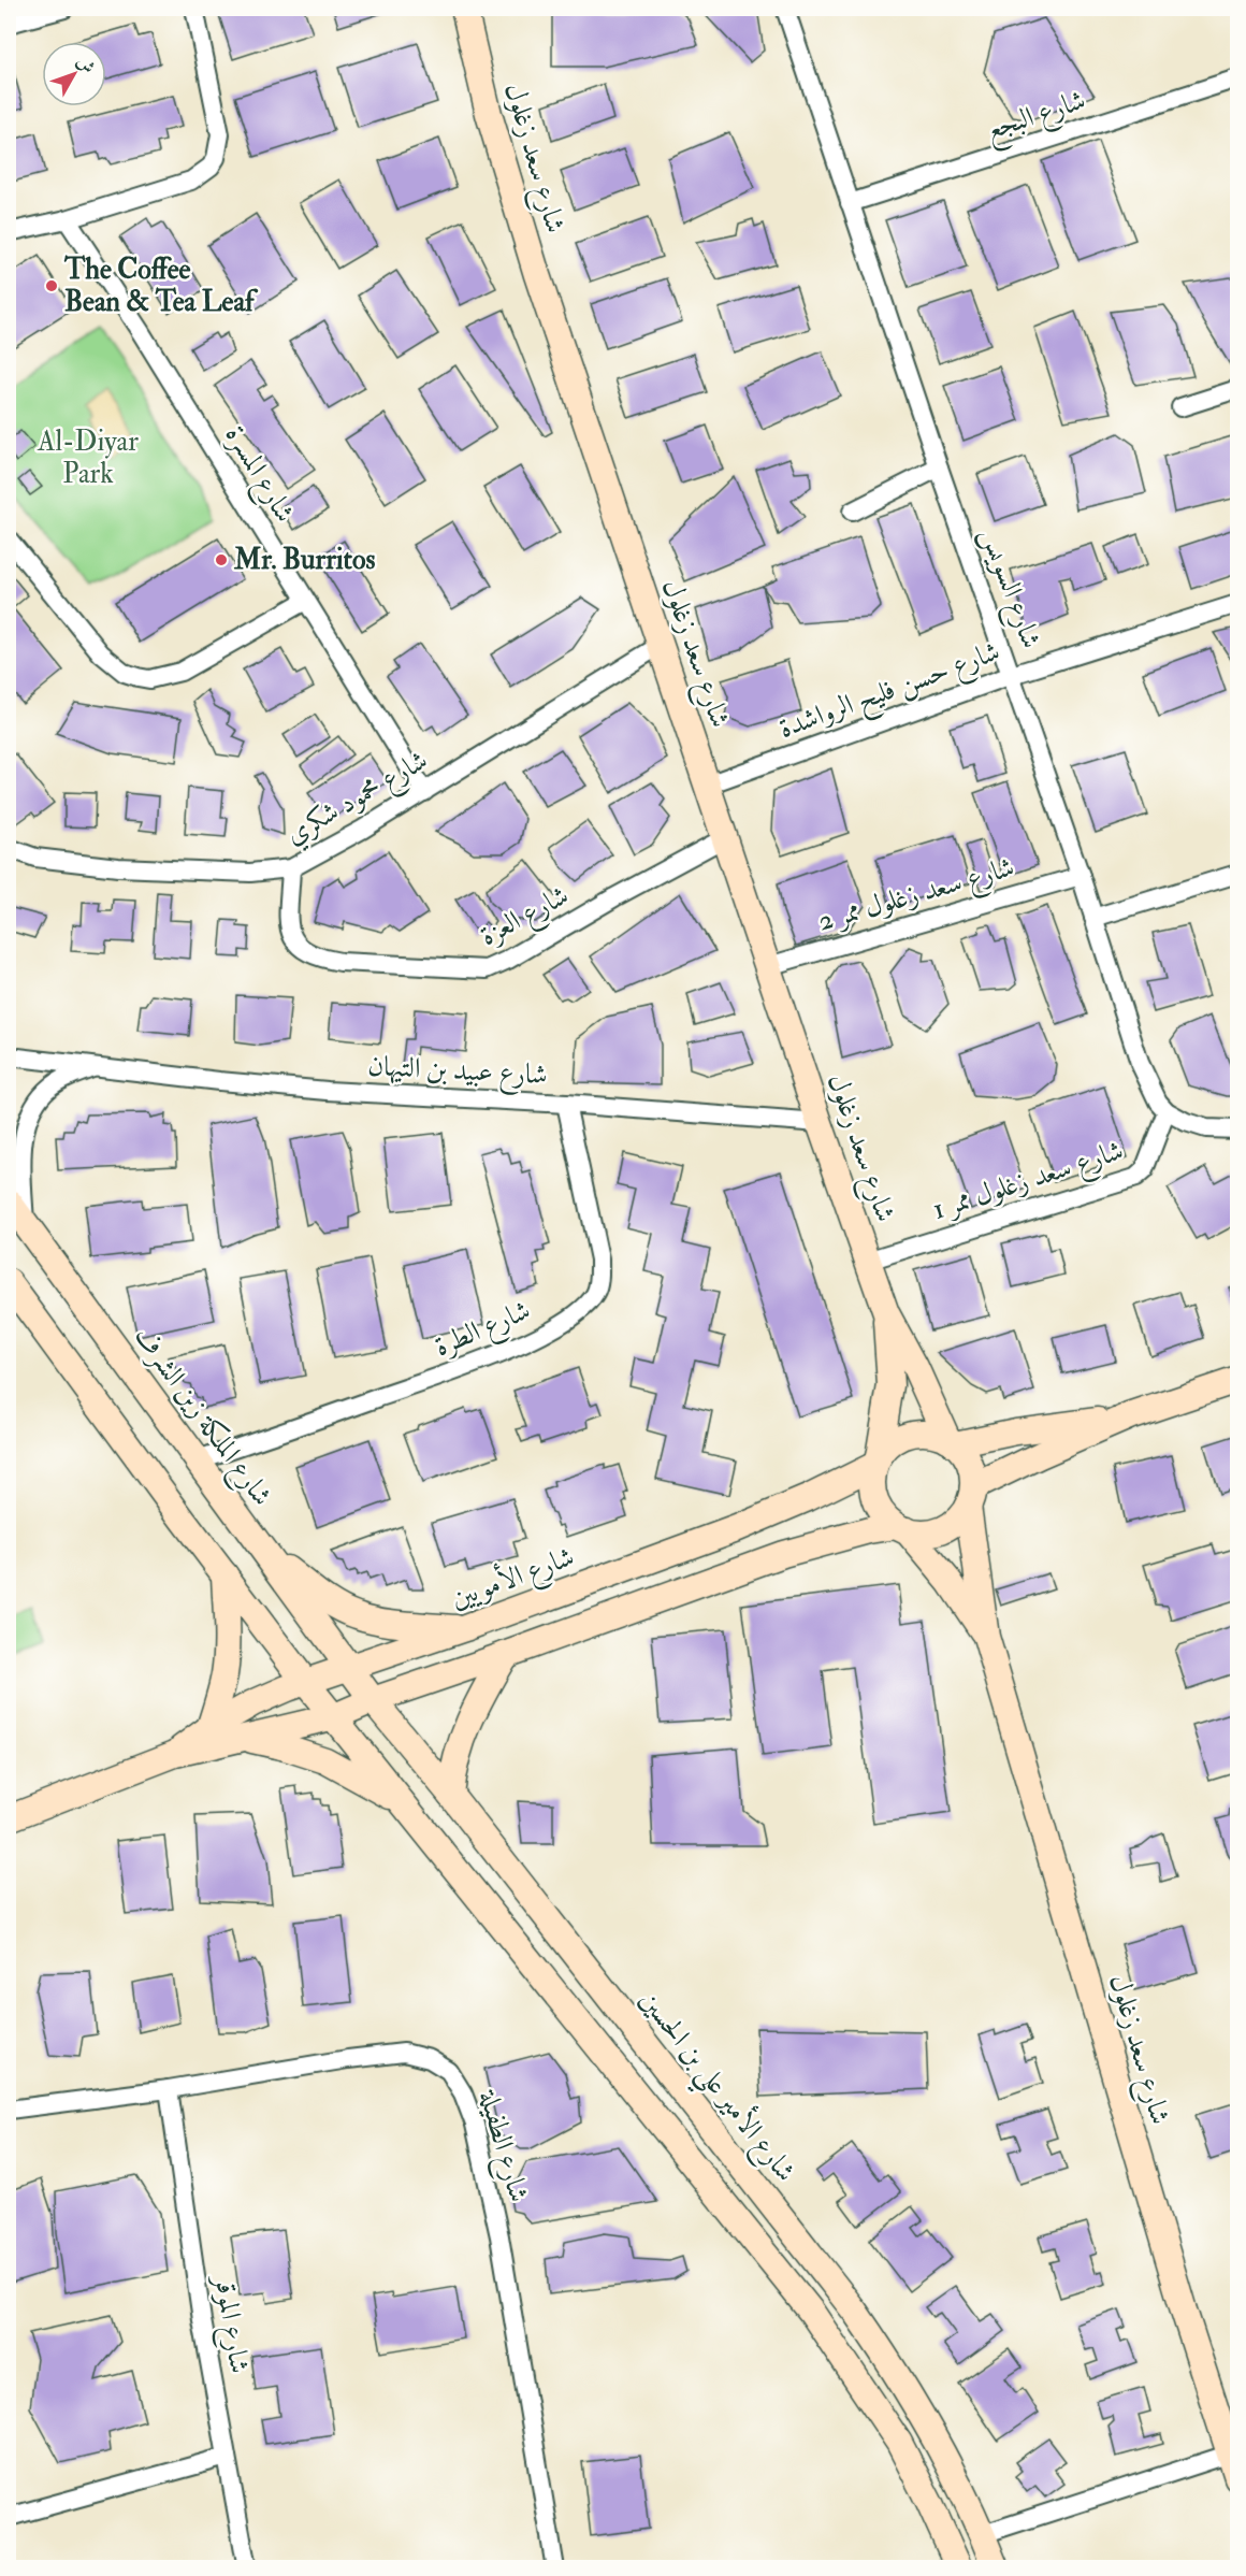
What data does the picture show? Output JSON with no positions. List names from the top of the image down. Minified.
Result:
{"streets":{"main road":["شارع سعد زغلول","شارع الملكة زين الشرف","شارع الأمويين","شارع الأمير علي بن الحسين"],"street":["شارع البجع","شارع المسرة","شارع السويس","شارع حسن فليح الرواشدة","شارع محمود شكري","شارع سعد زغلول ممر 2","شارع العزة","شارع عبيد بن التيهان","شارع سعد زغلول ممر 1","شارع الطرة","شارع الطفيلة","شارع الموقر"]},"crossings":[["شارع البجع","شارع السويس"],["شارع سعد زغلول","شارع حسن فليح الرواشدة"],["شارع سعد زغلول","شارع محمود شكري"],["شارع سعد زغلول","شارع سعد زغلول ممر 2"],["شارع سعد زغلول","شارع العزة"],["شارع سعد زغلول","شارع عبيد بن التيهان"],["شارع سعد زغلول","شارع سعد زغلول ممر 1"],["شارع سعد زغلول","شارع الأمويين"],["شارع المسرة","شارع محمود شكري"],["شارع السويس","شارع حسن فليح الرواشدة"],["شارع السويس","شارع سعد زغلول ممر 2"],["شارع السويس","شارع سعد زغلول ممر 1"],["شارع محمود شكري","شارع العزة"],["شارع عبيد بن التيهان","شارع الطرة"],["شارع عبيد بن التيهان","شارع الملكة زين الشرف"],["شارع الطرة","شارع الملكة زين الشرف"],["شارع الملكة زين الشرف","شارع الأمويين"],["شارع الملكة زين الشرف","شارع الأمير علي بن الحسين"],["شارع الأمويين","شارع الأمير علي بن الحسين"],["شارع الطفيلة","شارع الموقر"]],"parks":["Al-Diyar Park"],"places":["The Coffee Bean & Tea Leaf","Mr. Burritos"],"north":"top right"}
